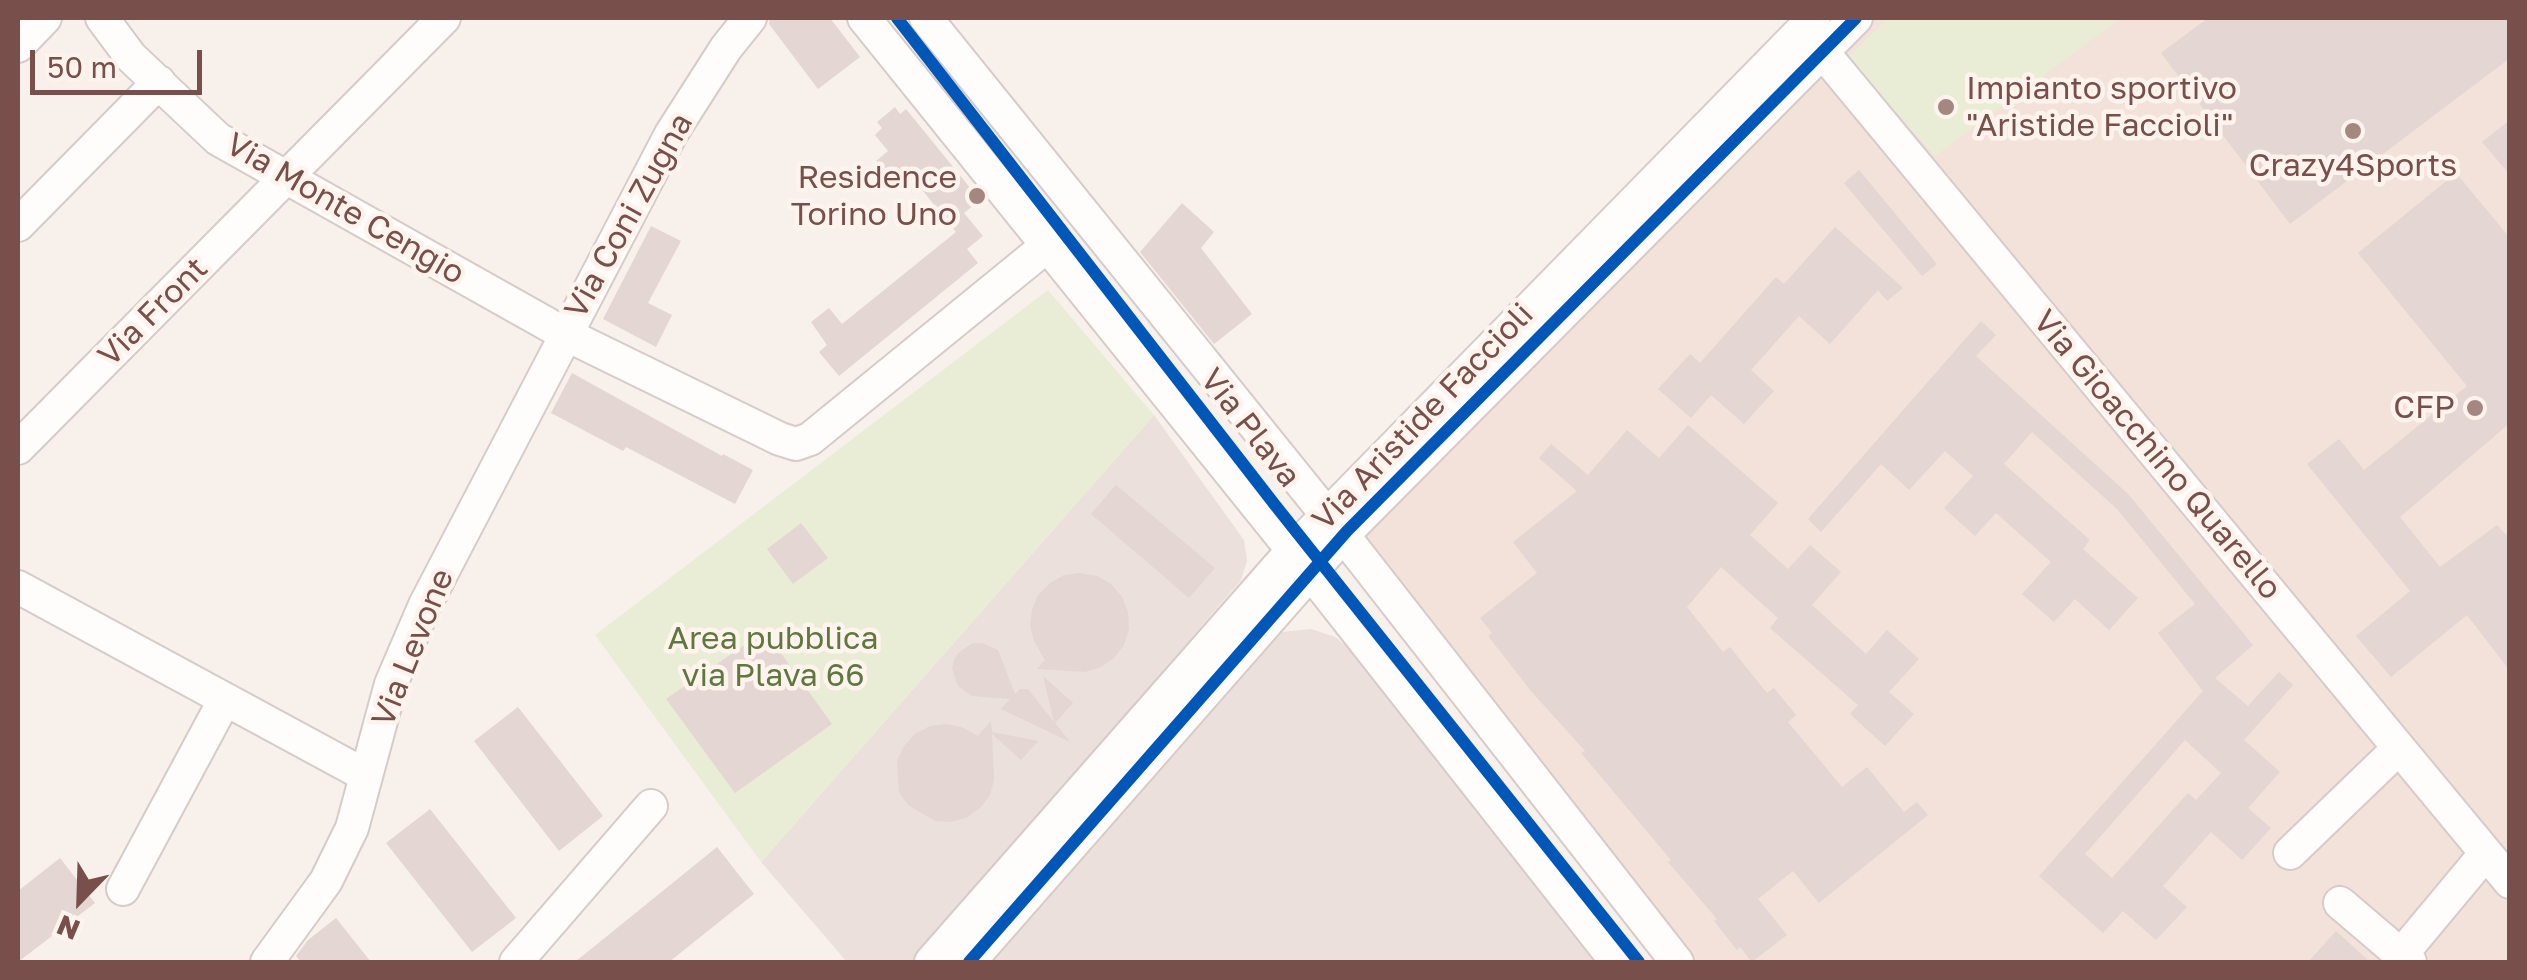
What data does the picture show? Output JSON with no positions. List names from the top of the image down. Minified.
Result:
{"streets":{"street":["Via Monte Cengio","Via Coni Zugna","Via Front","Via Aristide Faccioli","Via Plava","Via Gioacchino Quarello","Via Levone"]},"crossings":[["Via Monte Cengio","Via Coni Zugna"],["Via Monte Cengio","Via Front"],["Via Monte Cengio","Via Levone"],["Via Coni Zugna","Via Plava"],["Via Coni Zugna","Via Levone"],["Via Aristide Faccioli","Via Plava"],["Via Aristide Faccioli","Via Gioacchino Quarello"]],"parks":["Area pubblica via Plava 66"],"places":["Impianto sportivo \"Aristide Faccioli\"","Crazy4Sports","Residence Torino Uno","CFP"],"scale_bar":"50 m","north":"bottom left"}
